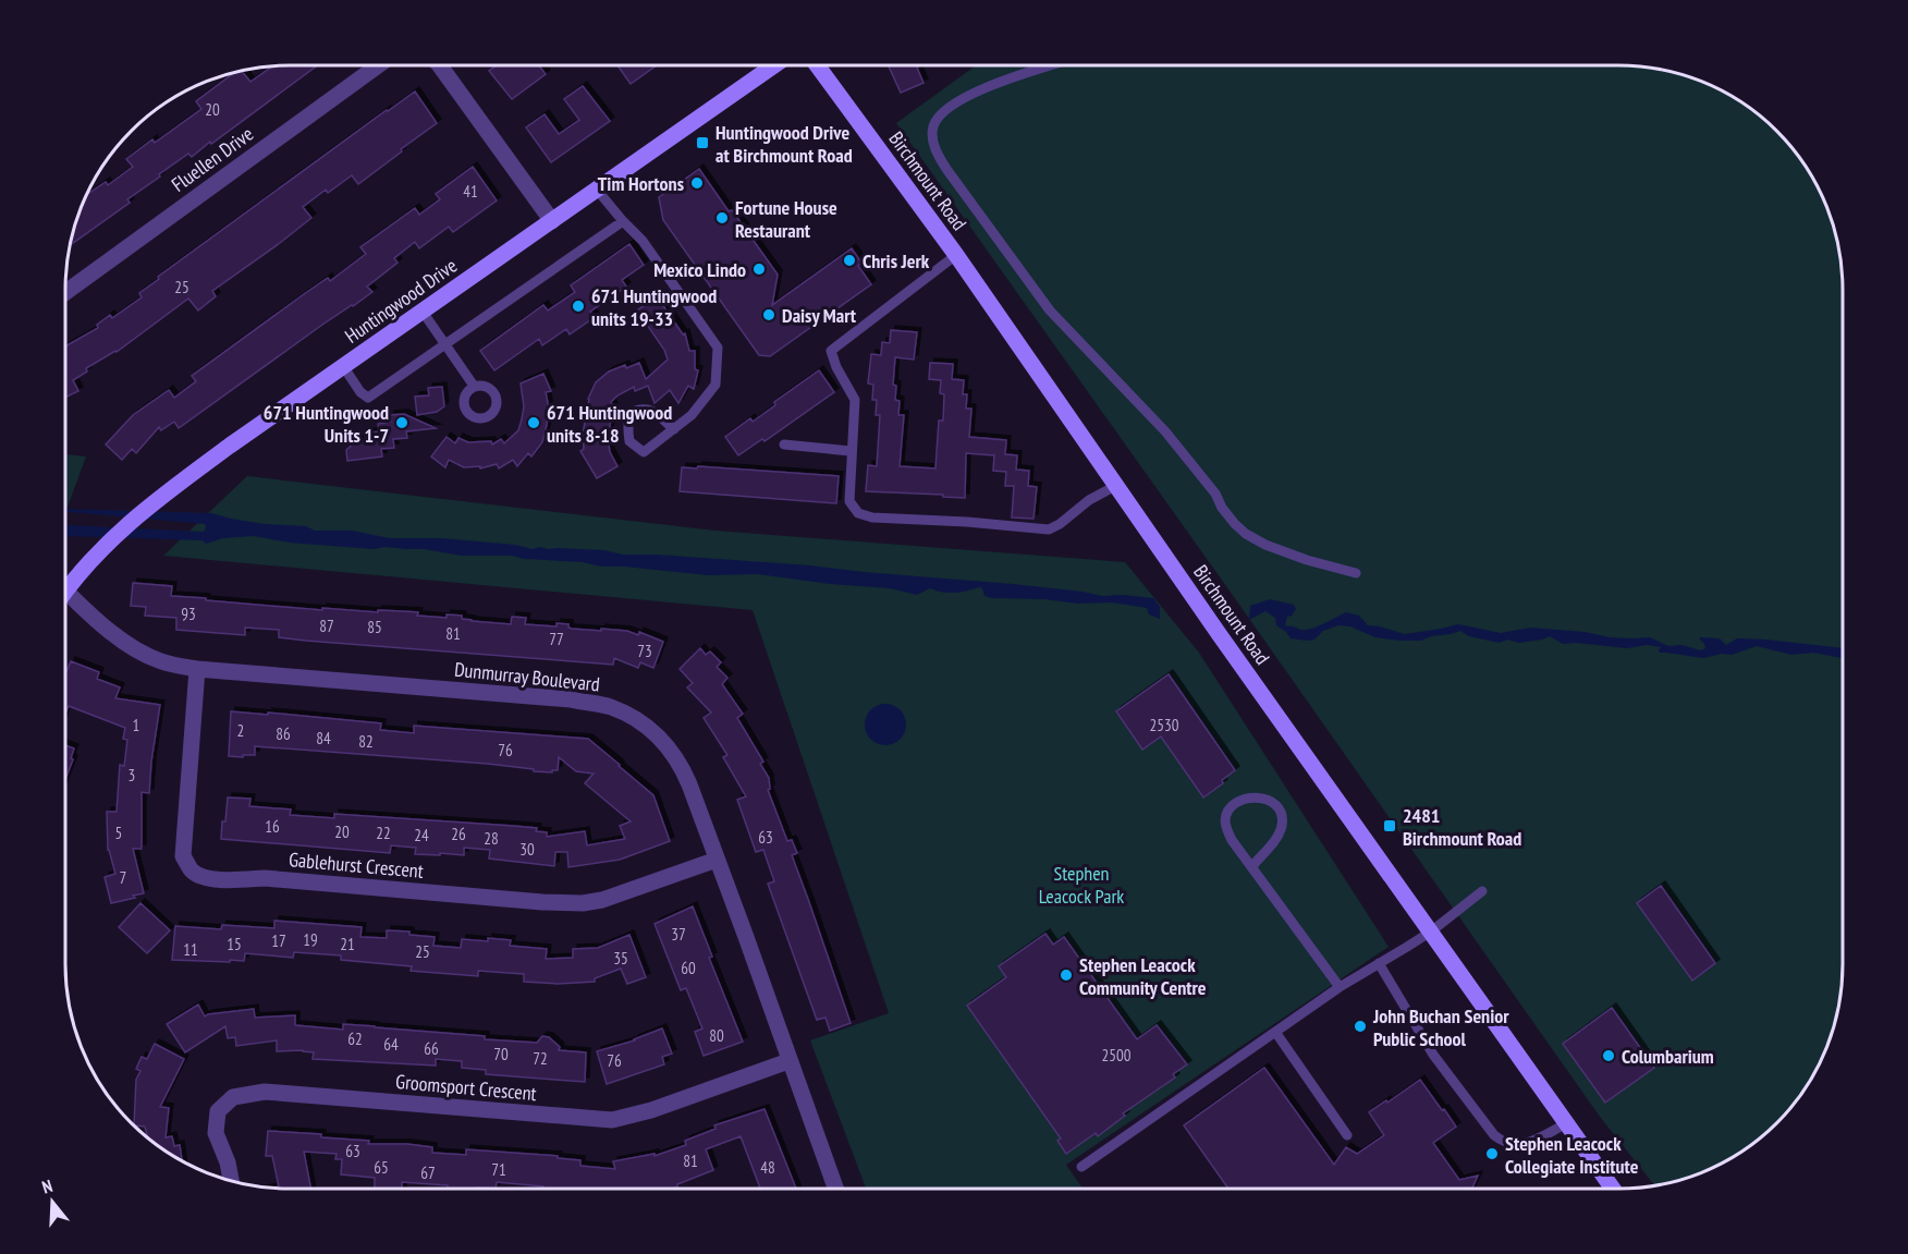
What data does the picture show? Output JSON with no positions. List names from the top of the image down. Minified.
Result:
{"streets":{"main road":["Birchmount Road","Huntingwood Drive"],"street":["Fluellen Drive","Dunmurray Boulevard","Gablehurst Crescent","Groomsport Crescent"]},"crossings":[["Dunmurray Boulevard","Gablehurst Crescent"],["Dunmurray Boulevard","Groomsport Crescent"]],"parks":["Stephen Leacock Park"],"places":{"transit":["Huntingwood Drive at Birchmount Road","2481 Birchmount Road"],"other":["Tim Hortons","Fortune House Restaurant","Chris Jerk","Mexico Lindo","671 Huntingwood units 19-33","Daisy Mart","671 Huntingwood Units 1-7","671 Huntingwood units 8-18","Stephen Leacock Community Centre","John Buchan Senior Public School","Columbarium","Stephen Leacock Collegiate Institute"]},"house_numbers":["20","41","25","93","87","85","81","77","73","1","2530","2","86","84","82","76","3","16","20","5","22","26","24","63","28","30","7","37","19","17","15","21","11","25","35","60","80","62","64","66","70","2500","72","76","63","81","65","48","71","67"],"north":"top"}
